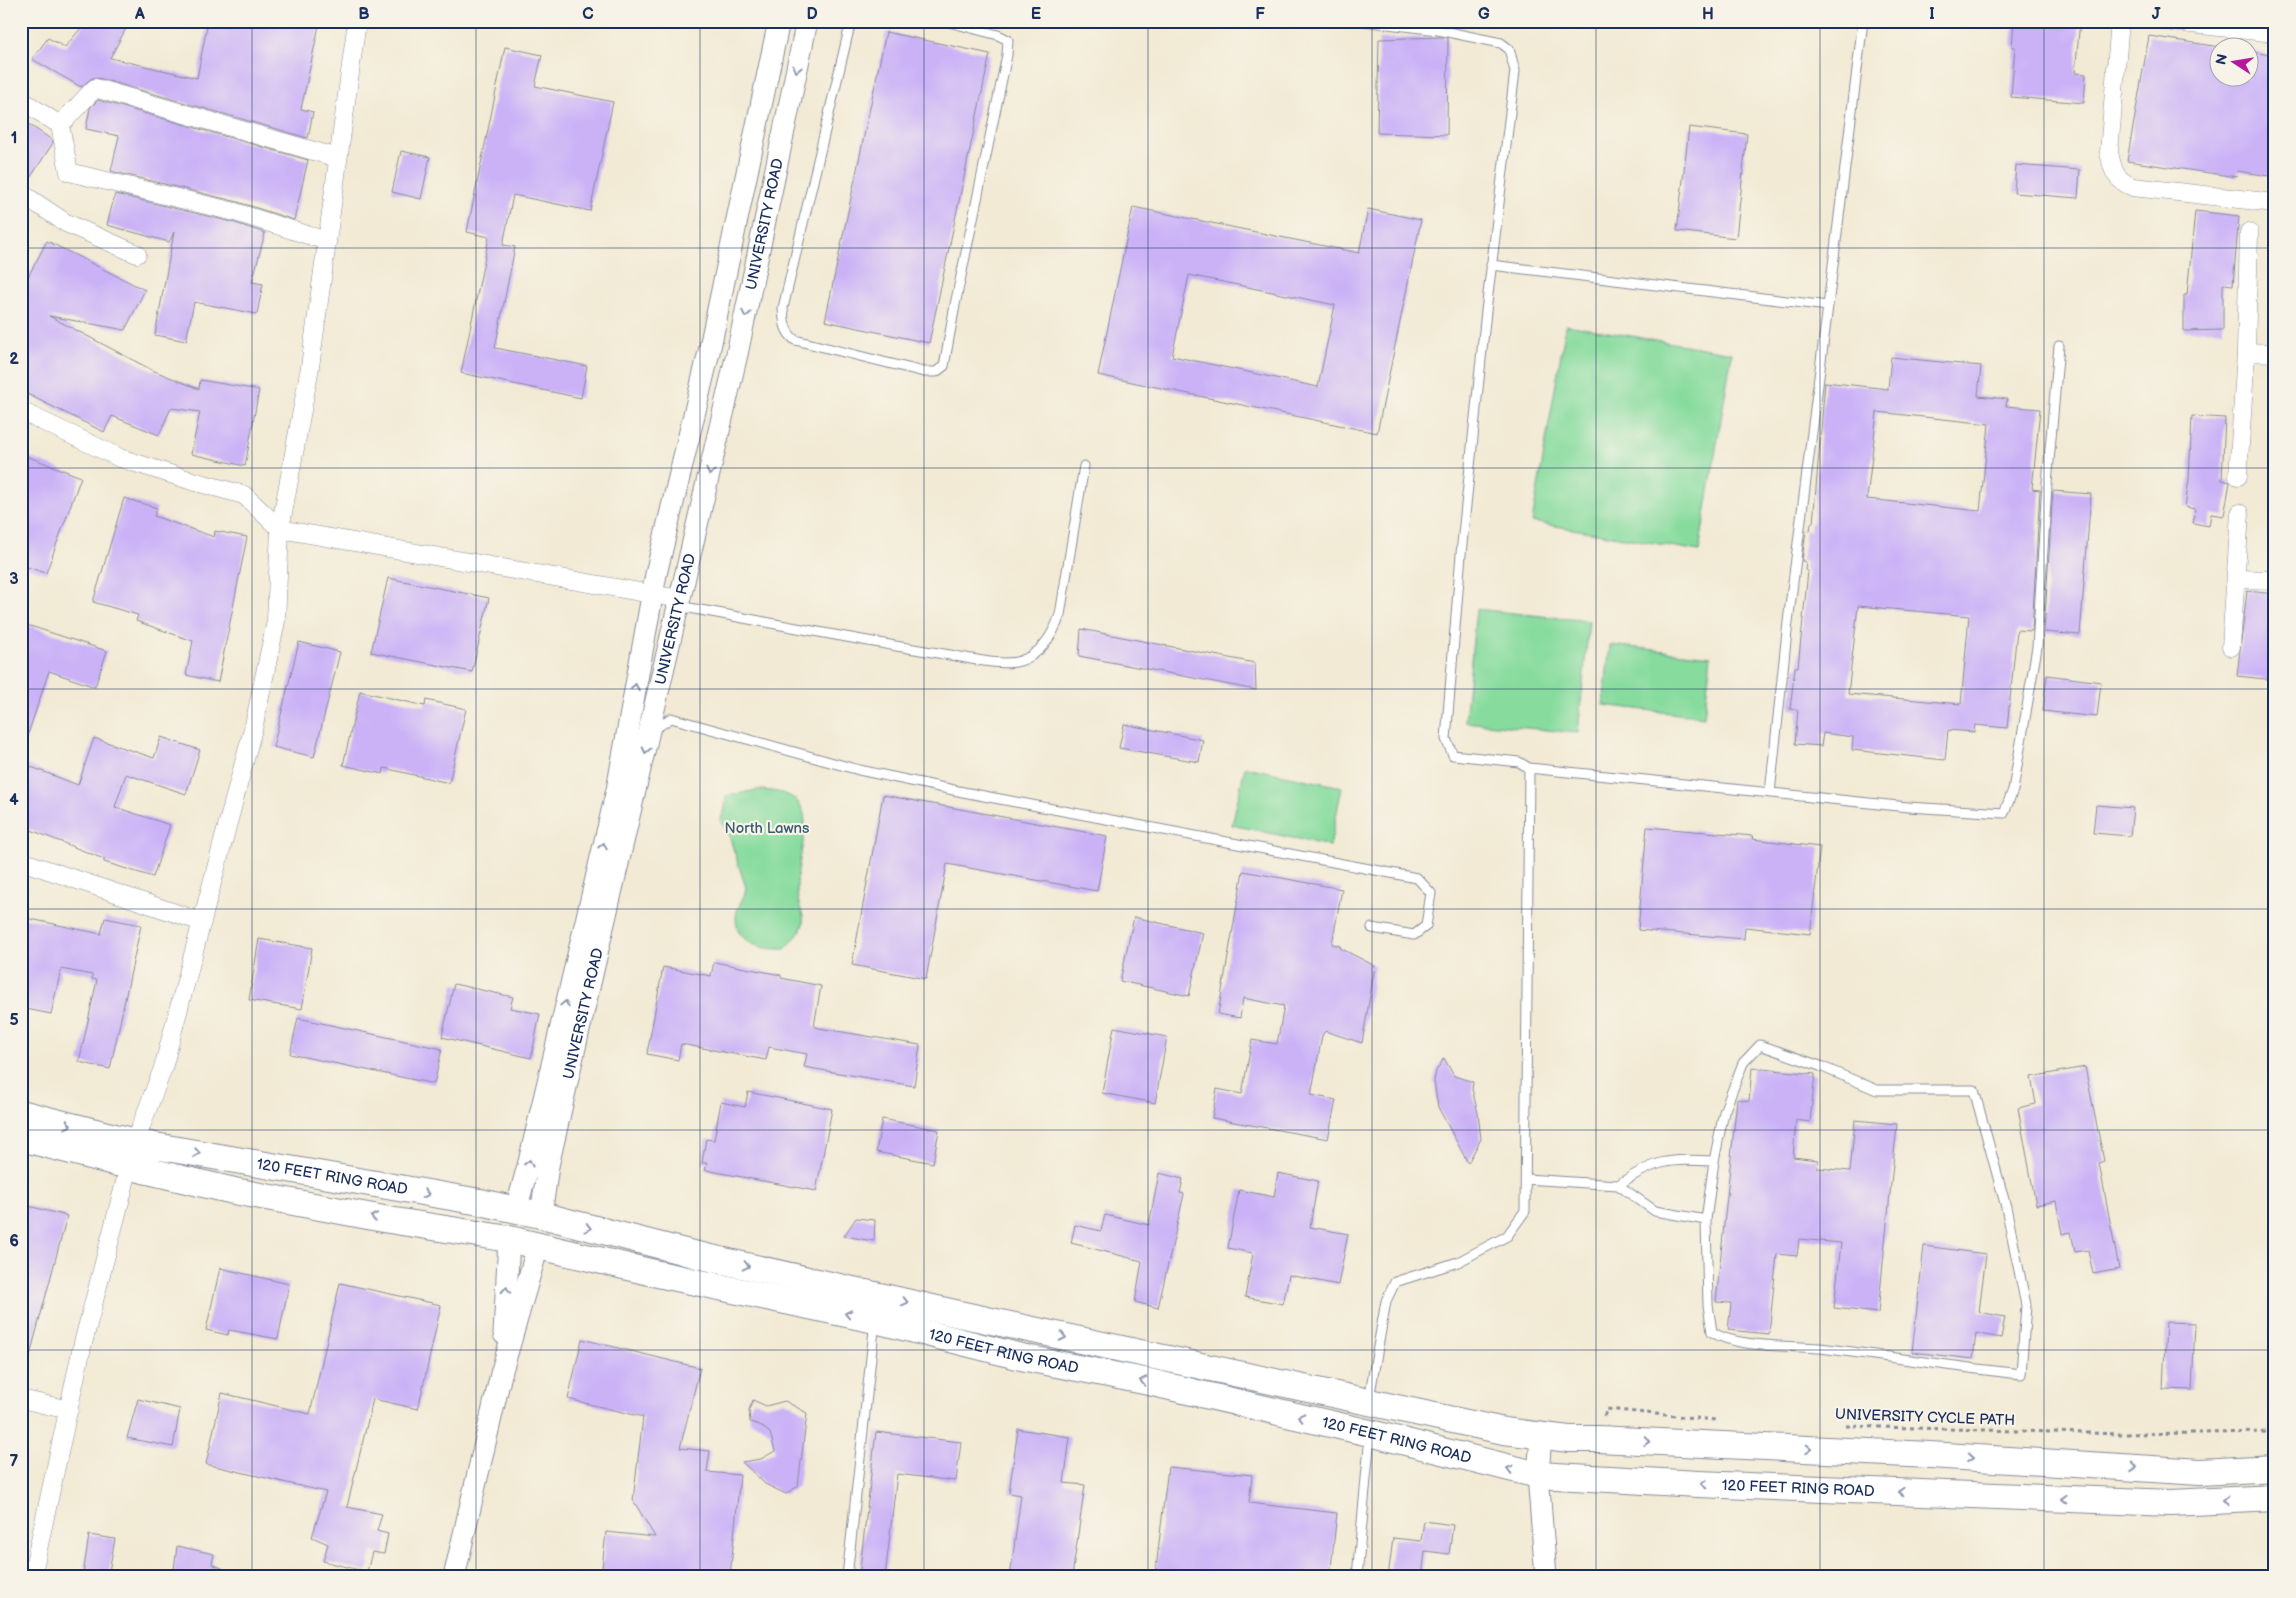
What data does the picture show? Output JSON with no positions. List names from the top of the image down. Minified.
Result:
{"streets":{"main road":["120 FEET RING ROAD"],"street":["UNIVERSITY ROAD"],"path":["UNIVERSITY CYCLE PATH"]},"crossings":[["UNIVERSITY ROAD","120 FEET RING ROAD"]],"parks":["North Lawns"],"north":"left","grid":{"columns":["A","B","C","D","E","F","G","H","I","J"],"rows":["1","2","3","4","5","6","7"]}}
